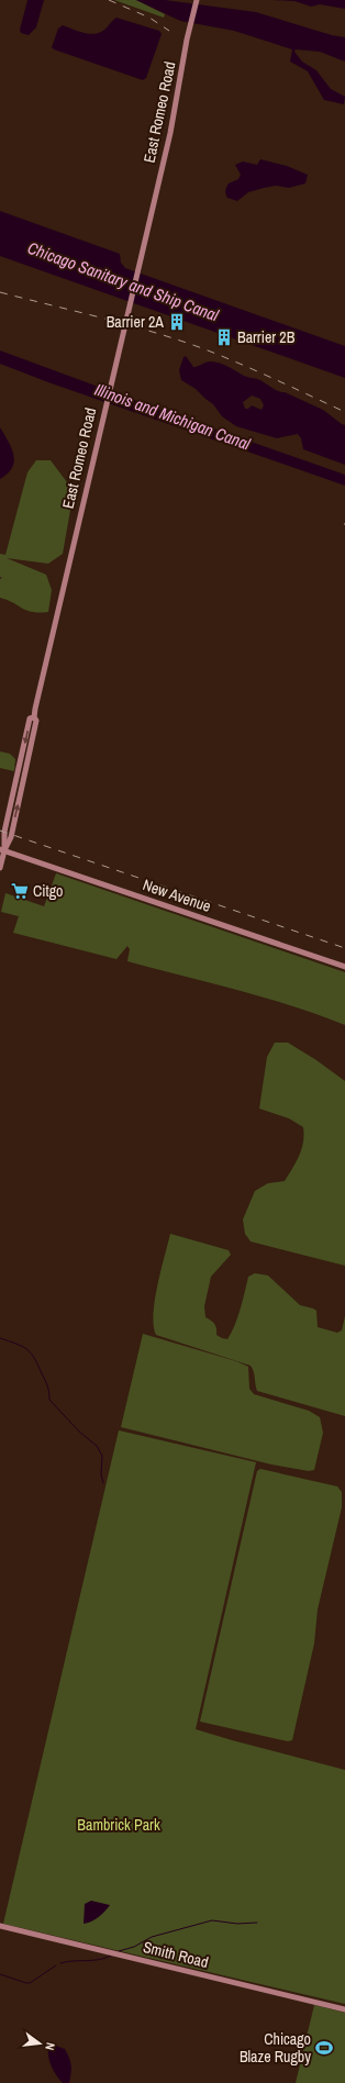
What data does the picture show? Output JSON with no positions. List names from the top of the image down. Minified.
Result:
{"streets":{"main road":["East Romeo Road","New Avenue","Smith Road"]},"crossings":[["East Romeo Road","New Avenue"]],"water":["Chicago Sanitary and Ship Canal","Illinois and Michigan Canal"],"parks":["Bambrick Park"],"places":{"building":["Barrier 2A","Barrier 2B"],"supermarket":["Citgo"],"sports":["Chicago Blaze Rugby"]},"north":"right"}
